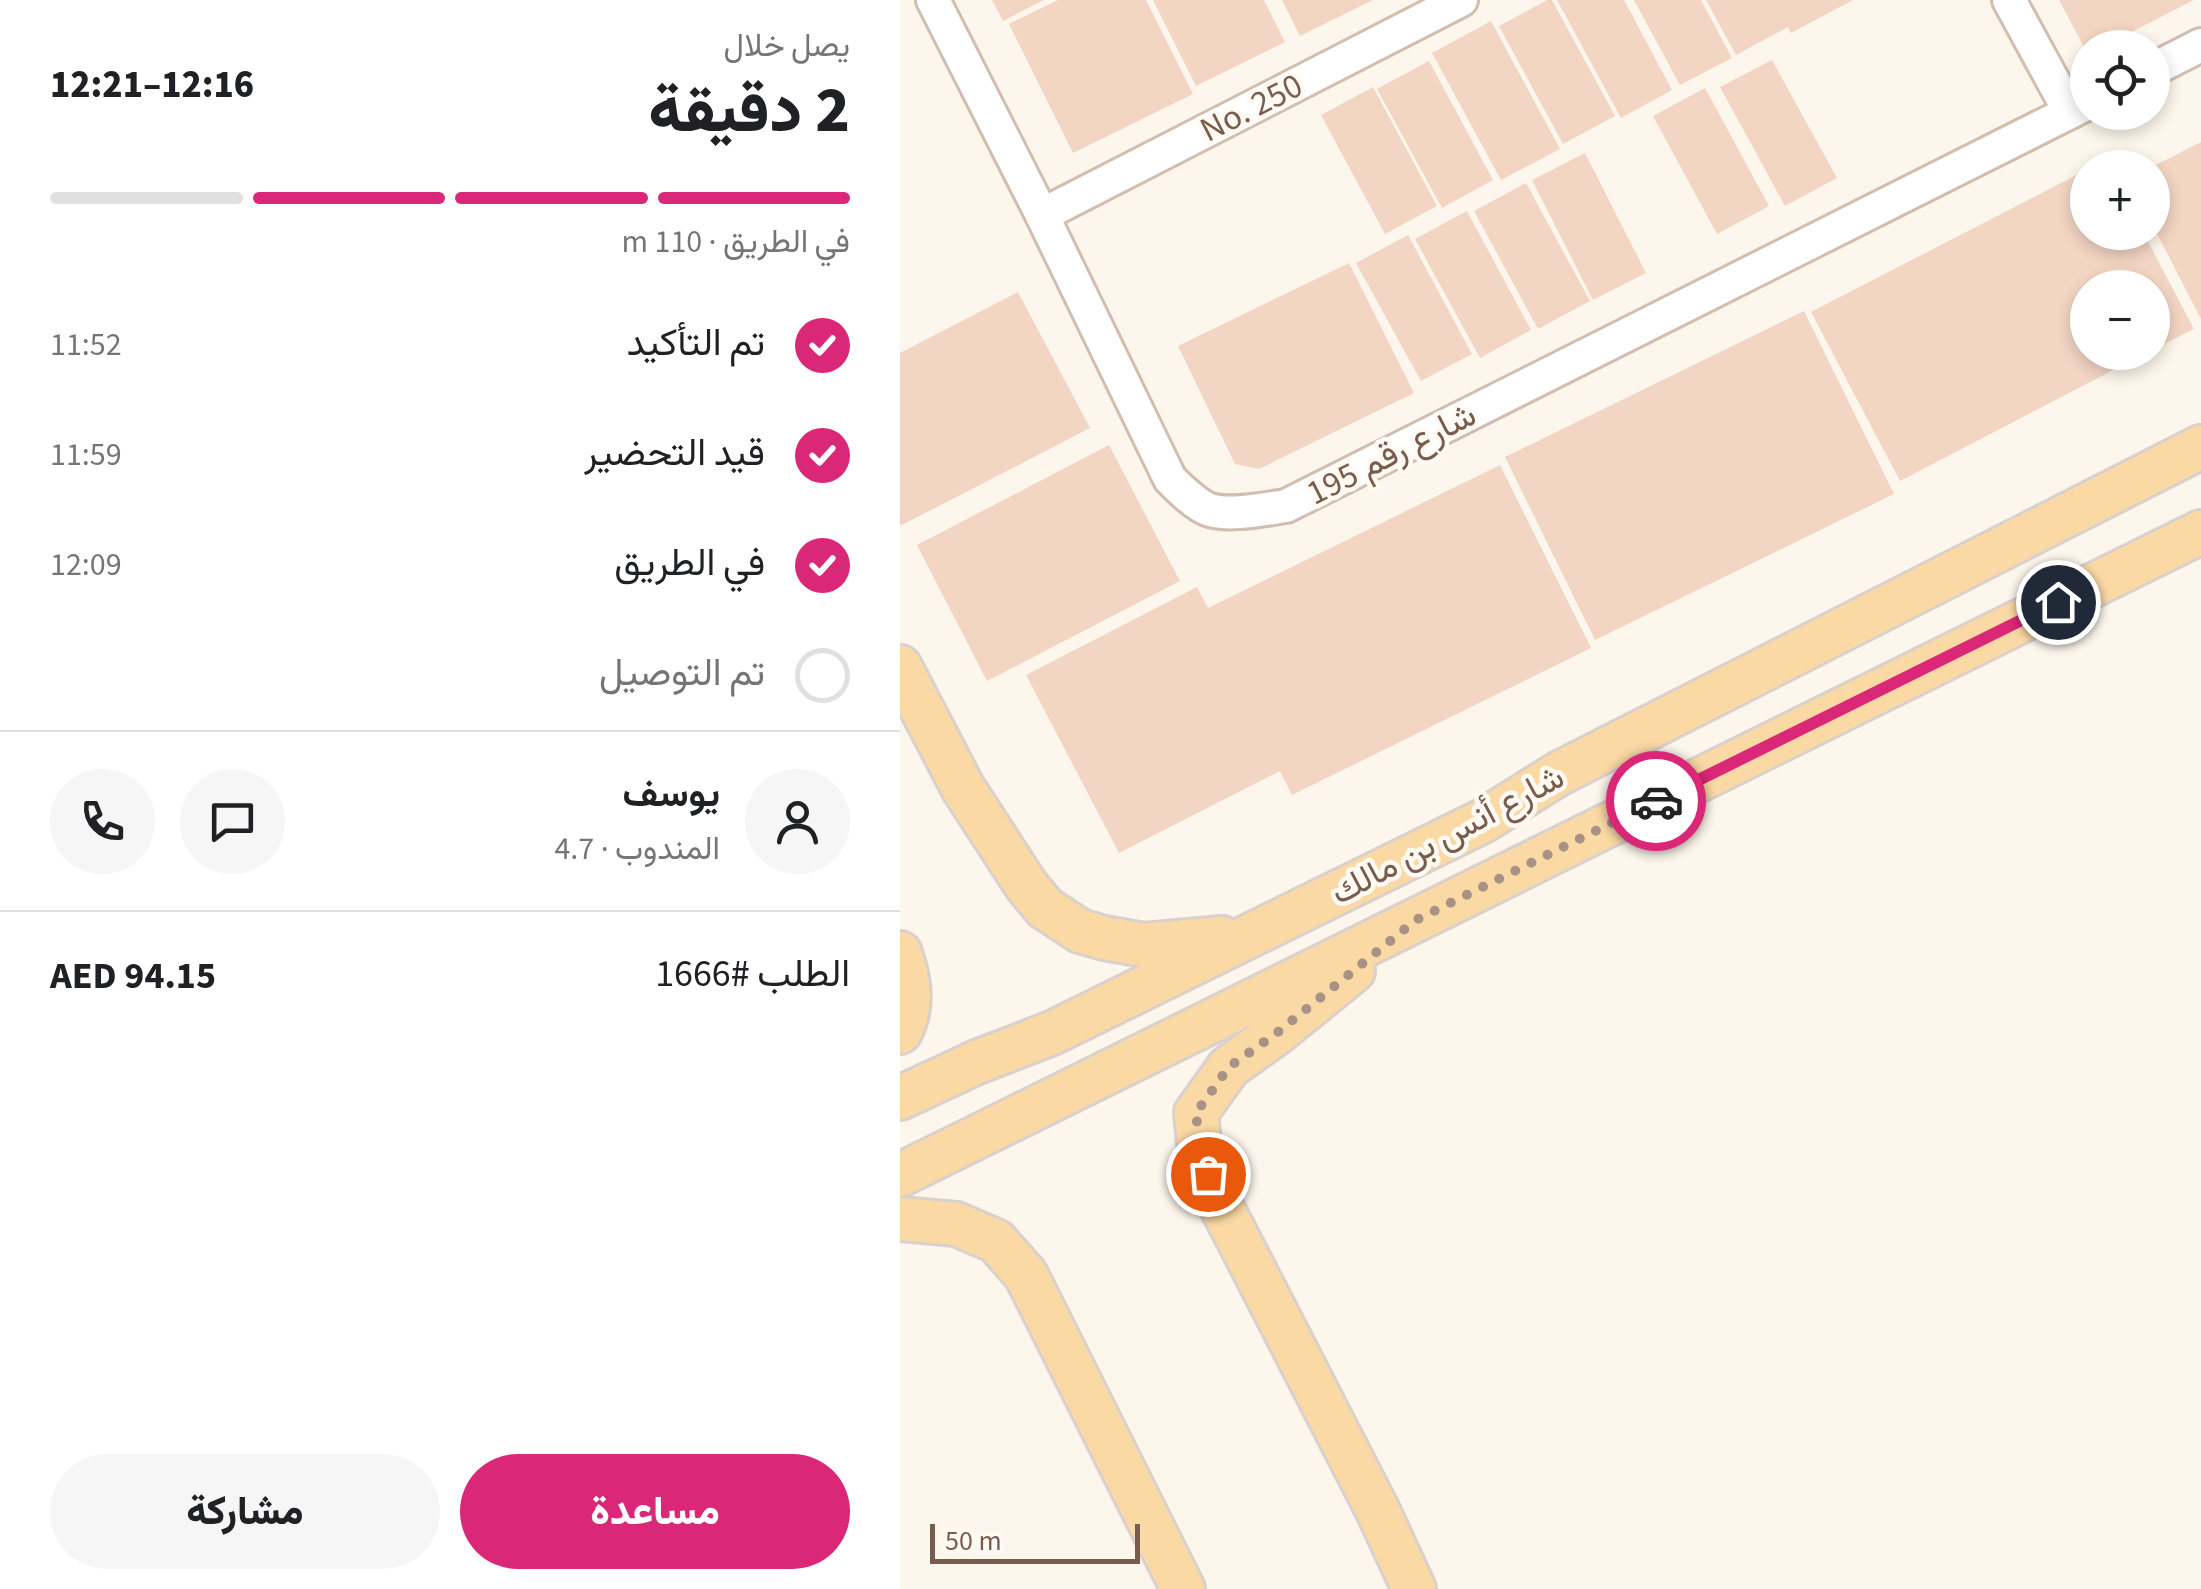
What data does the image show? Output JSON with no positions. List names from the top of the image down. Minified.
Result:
{"streets":{"main road":["شارع أنس بن مالك"],"street":["No. 250","شارع رقم 195"]},"crossings":[["No. 250","شارع رقم 195"]],"scale_bar":"50 m","page":{"heading":["2 دقيقة","يصل خلال","12:16–12:21"],"panel":["يوسف","المندوب · 4.7","الطلب #1666","AED 94.15"],"map_buttons":["+","−"],"bar":"في الطريق · 110 m","list":[["تم التأكيد","11:52"],["قيد التحضير","11:59"],["في الطريق","12:09"],"تم التوصيل"],"buttons":["مساعدة","مشاركة"],"scale":"50 m"}}
